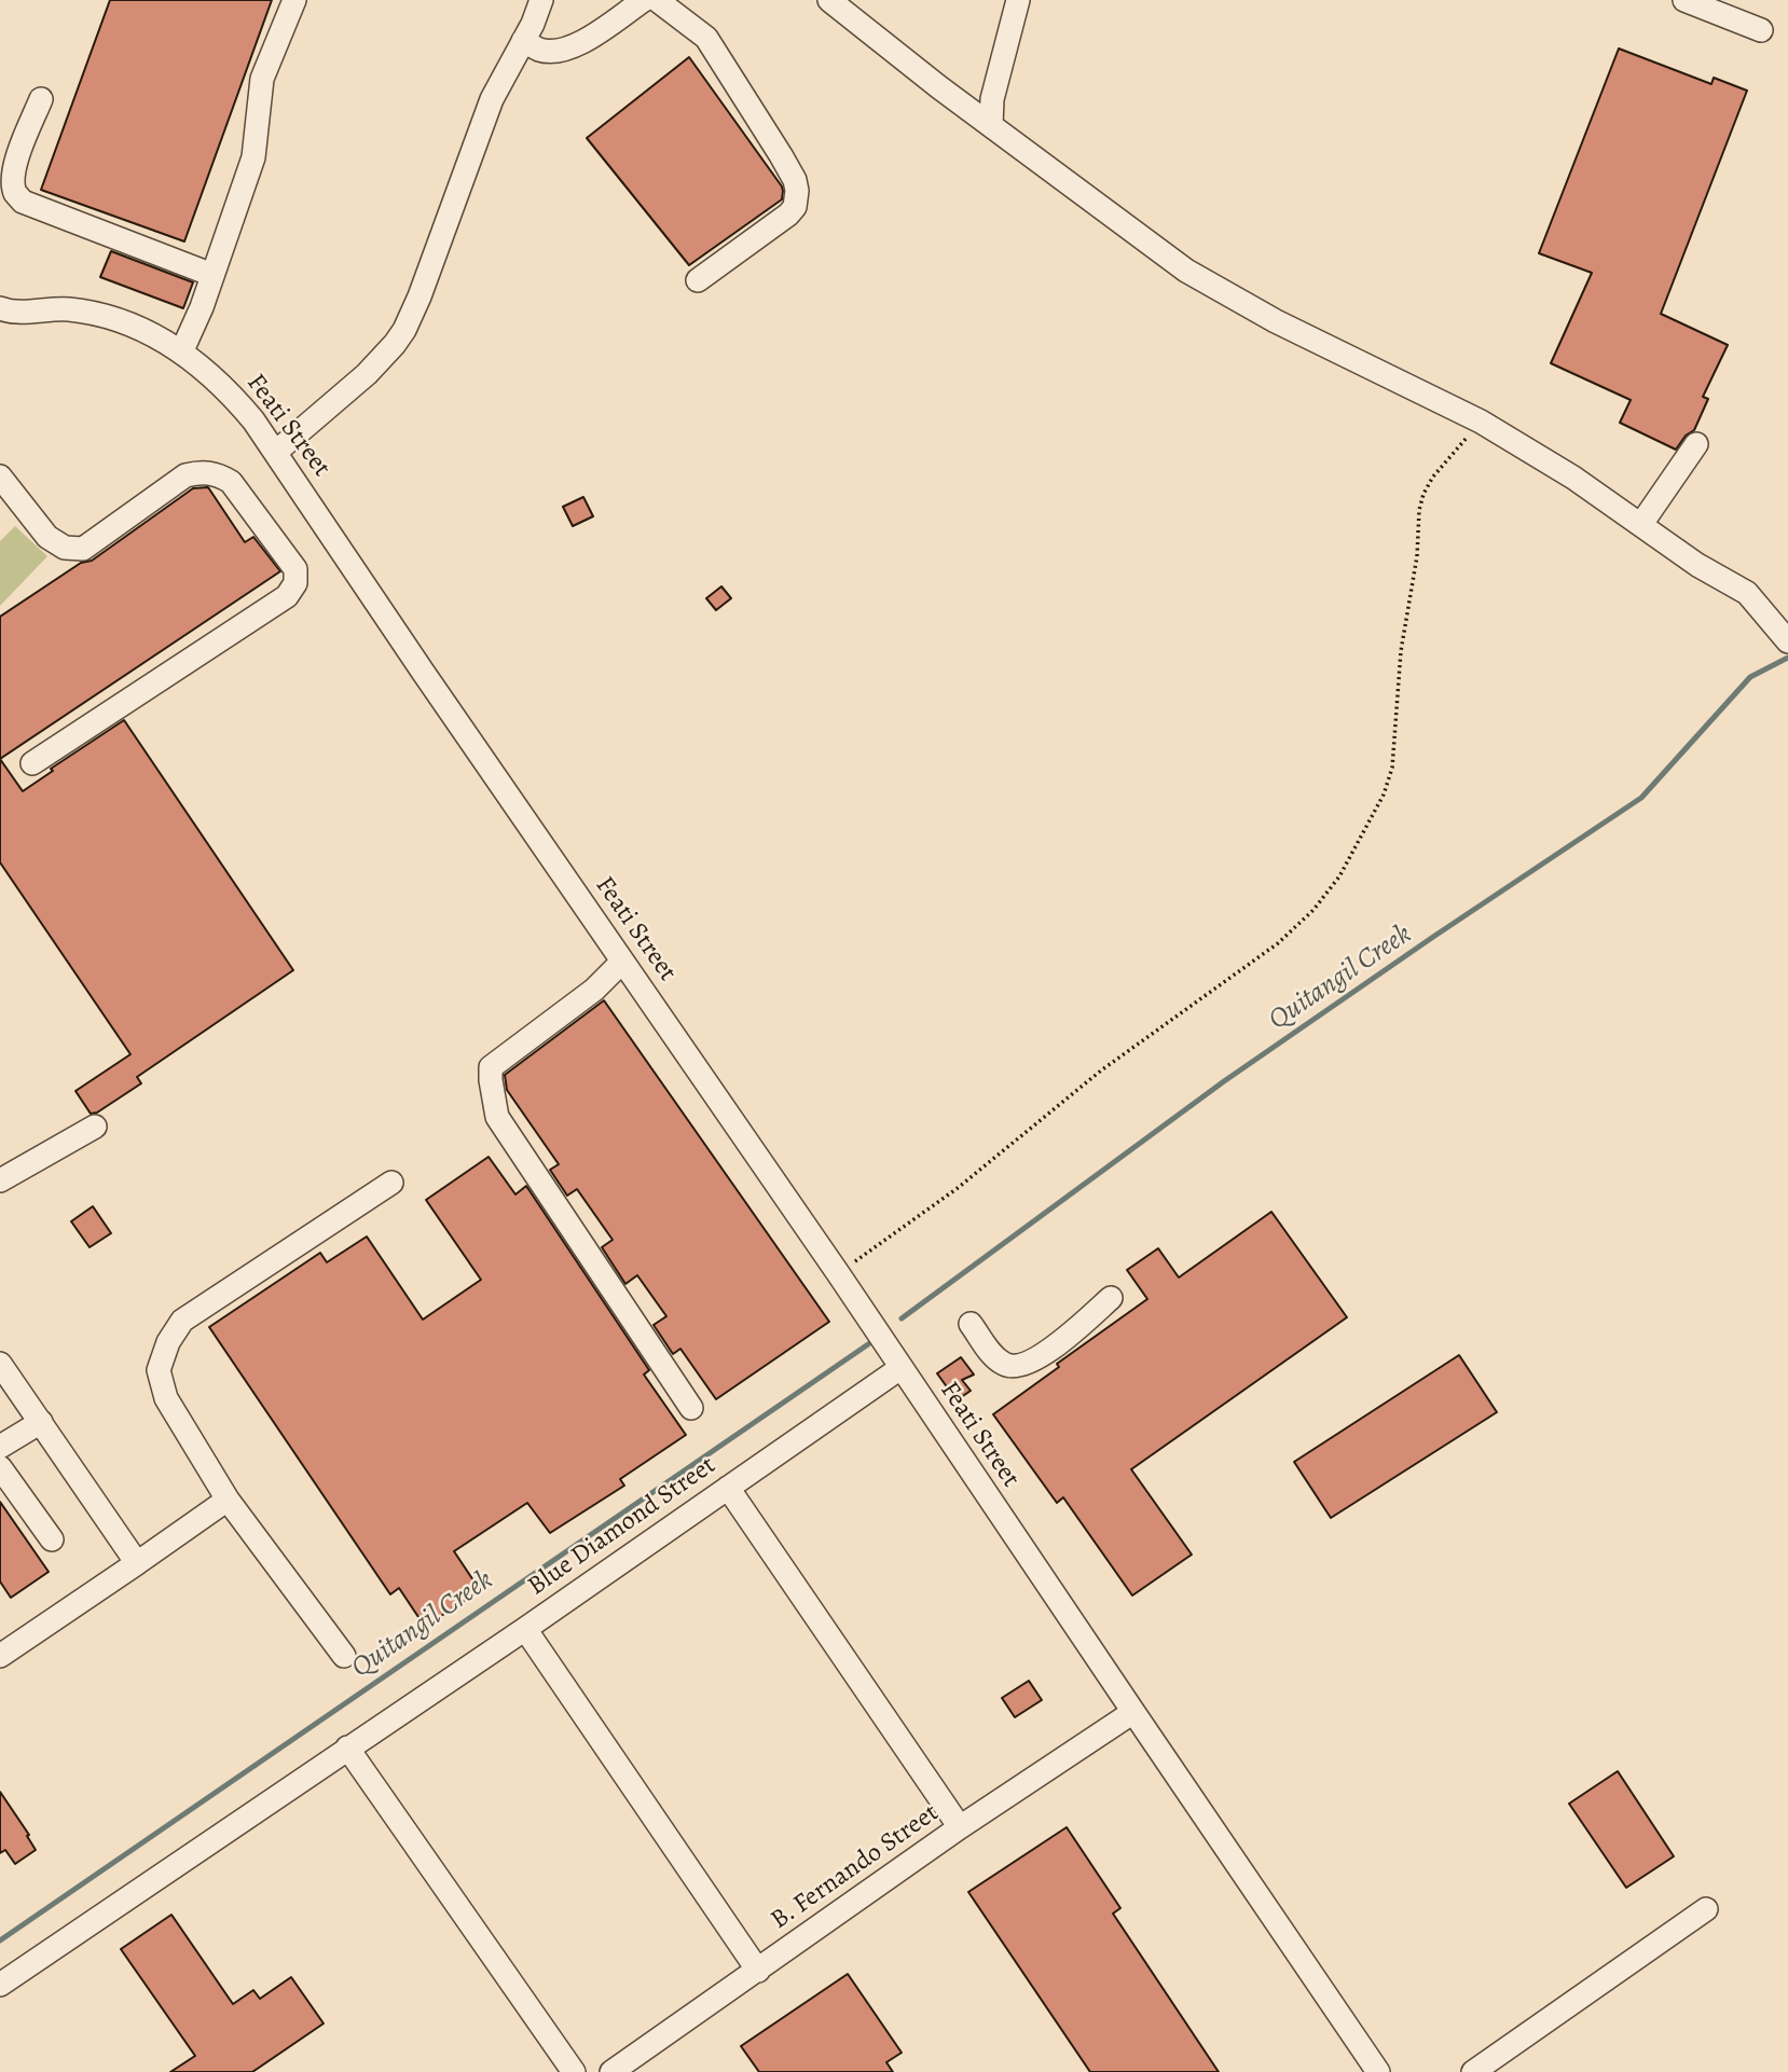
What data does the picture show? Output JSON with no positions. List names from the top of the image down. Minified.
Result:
{"streets":{"street":["Feati Street","Blue Diamond Street","B. Fernando Street"]},"crossings":[["Feati Street","Blue Diamond Street"],["Feati Street","B. Fernando Street"]],"water":["Quitangil Creek"]}
